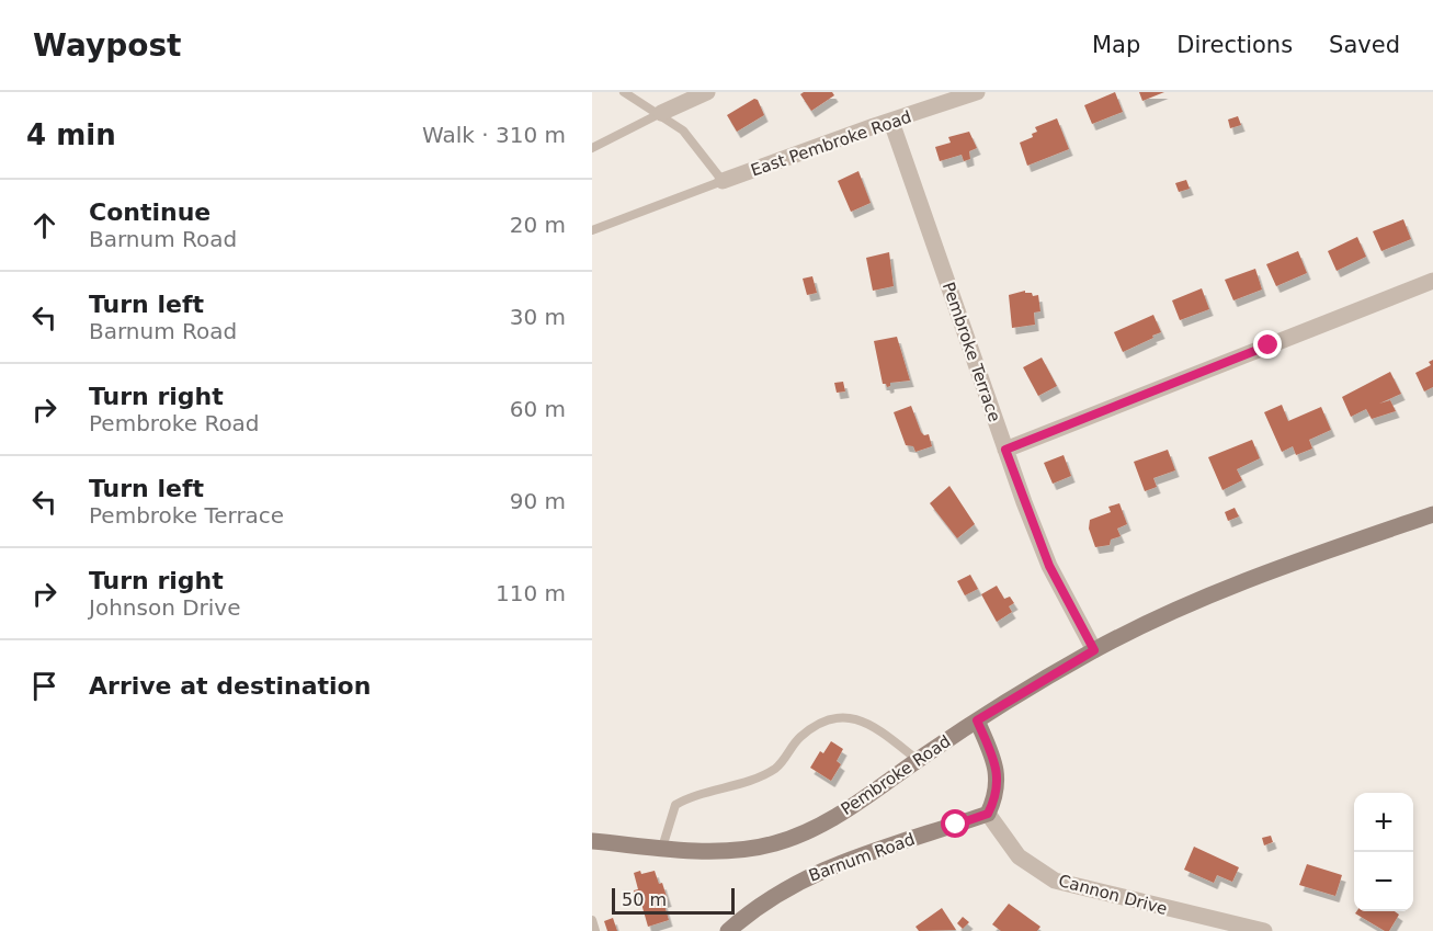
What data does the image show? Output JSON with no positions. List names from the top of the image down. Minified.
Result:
{"streets":{"main road":["Pembroke Road","Barnum Road"],"street":["East Pembroke Road","Pembroke Terrace","Cannon Drive"]},"crossings":[["East Pembroke Road","Pembroke Terrace"],["Pembroke Terrace","Pembroke Road"],["Barnum Road","Cannon Drive"]],"scale_bar":"50 m","page":{"header":"Waypost","nav":["Map","Directions","Saved"],"heading":["4 min","Walk · 310 m"],"list":[["Continue","Barnum Road","20 m"],["Turn left","Barnum Road","30 m"],["Turn right","Pembroke Road","60 m"],["Turn left","Pembroke Terrace","90 m"],["Turn right","Johnson Drive","110 m"],"Arrive at destination"],"map_buttons":["+","−"],"scale":"50 m"}}
